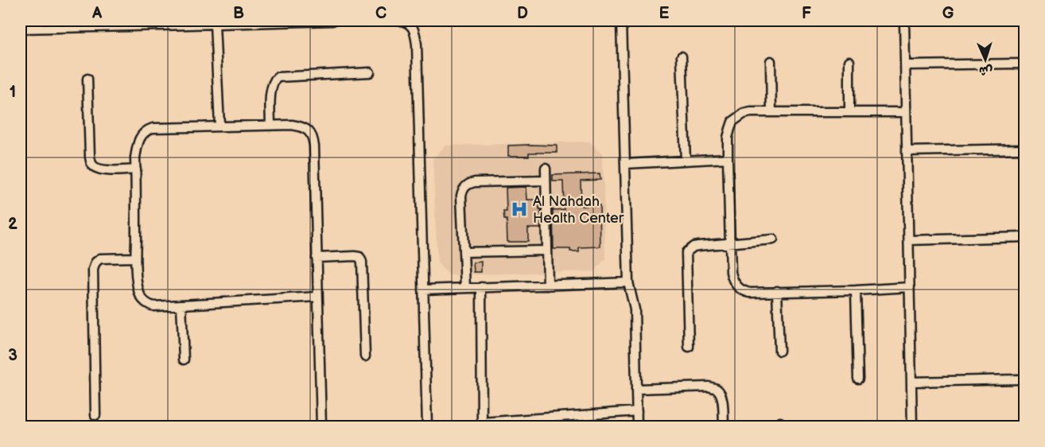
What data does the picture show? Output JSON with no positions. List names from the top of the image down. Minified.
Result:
{"places":{"hospital":["Al Nahdah Health Center"]},"north":"bottom","grid":{"columns":["A","B","C","D","E","F","G"],"rows":["1","2","3"]}}
